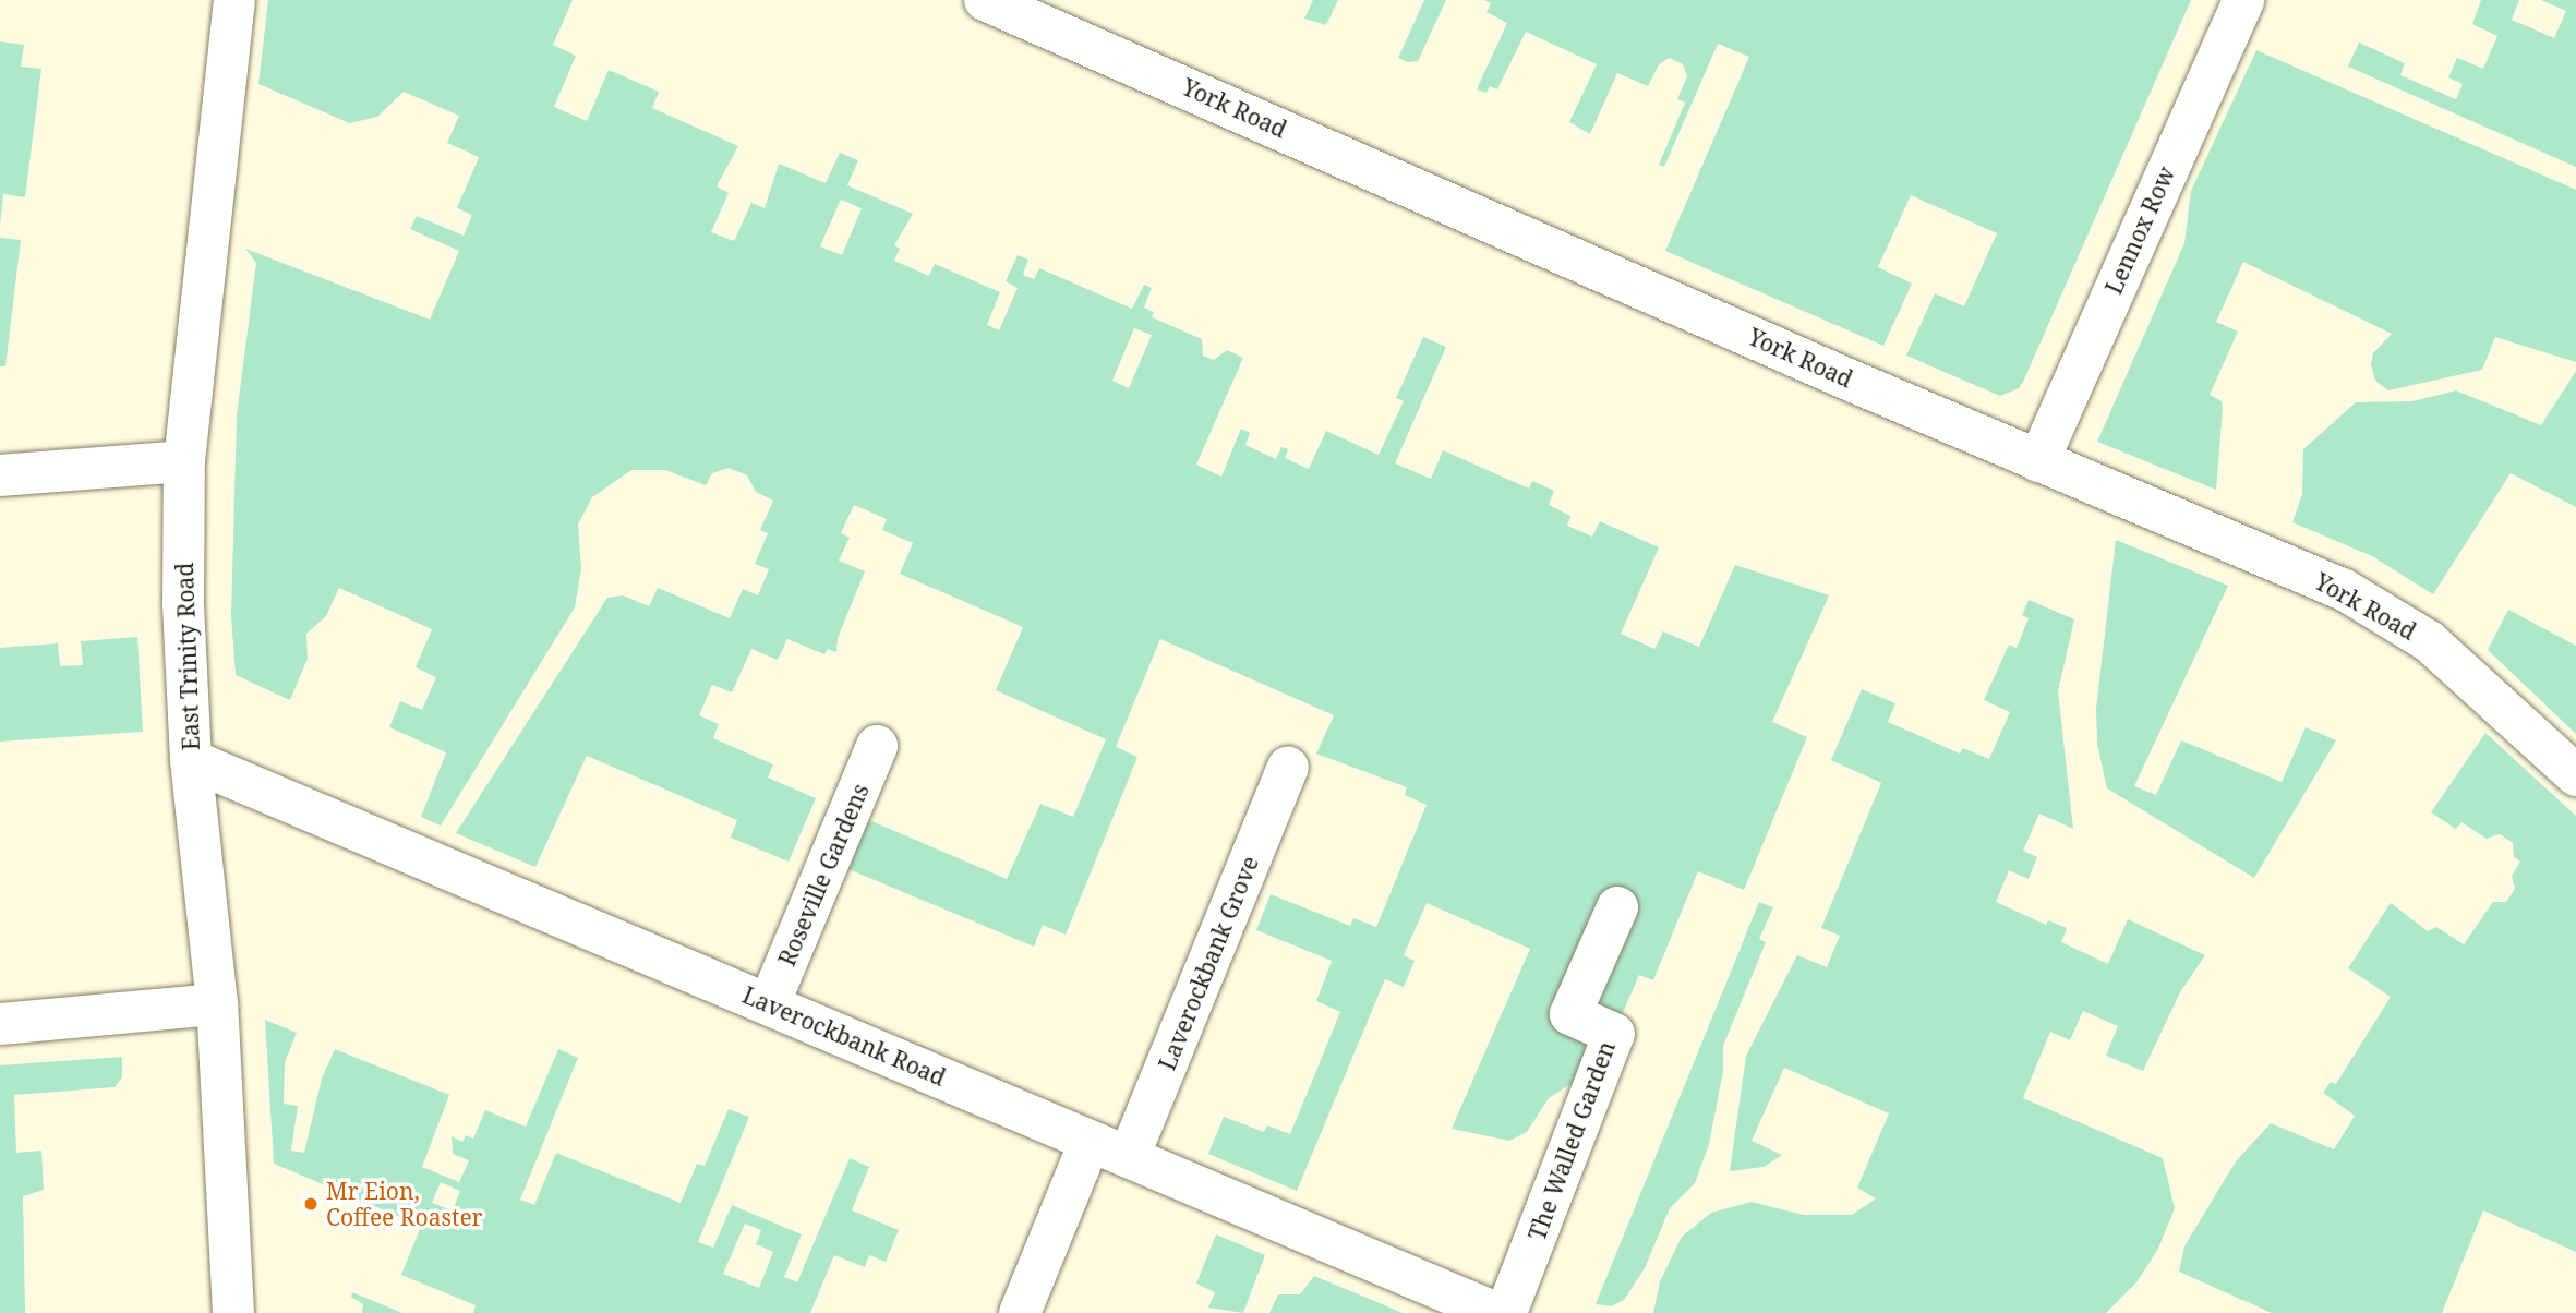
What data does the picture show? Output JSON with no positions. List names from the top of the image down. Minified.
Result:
{"streets":{"street":["York Road","Lennox Row","East Trinity Road","Roseville Gardens","Laverockbank Grove","Laverockbank Road","The Walled Garden"]},"crossings":[["York Road","Lennox Row"],["East Trinity Road","Laverockbank Road"],["Roseville Gardens","Laverockbank Road"],["Laverockbank Grove","Laverockbank Road"]],"places":["Mr Eion, Coffee Roaster"]}
